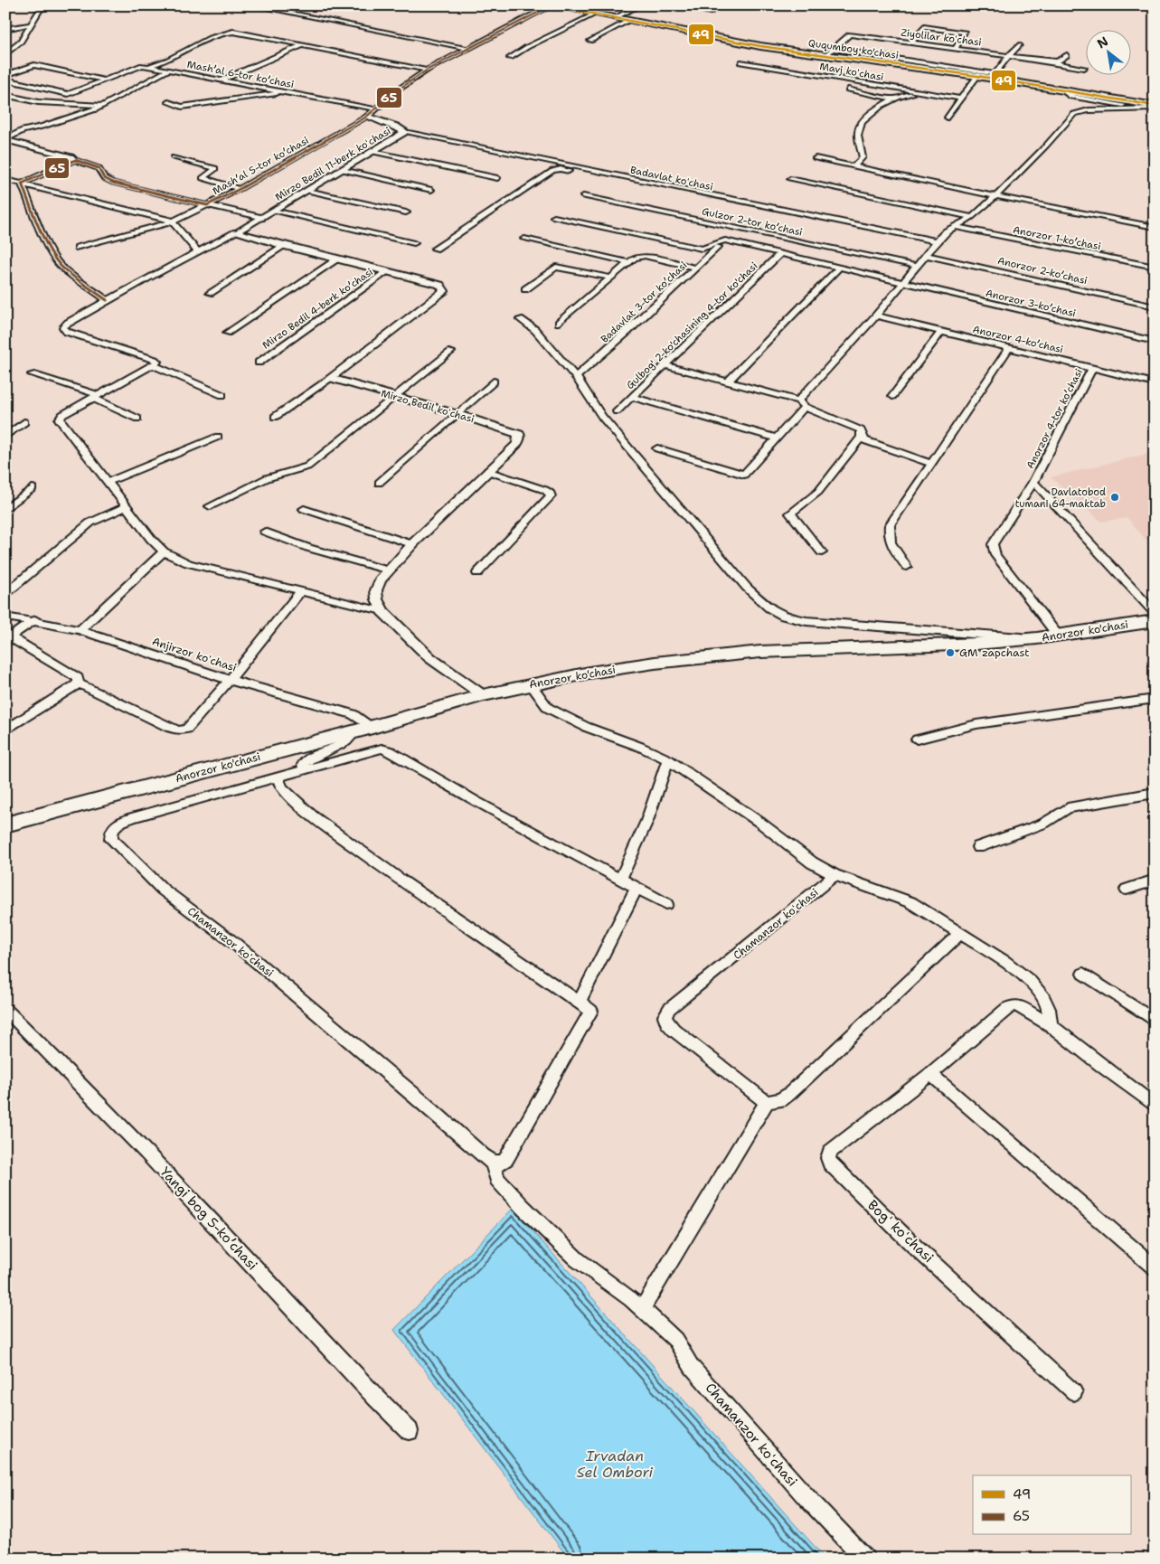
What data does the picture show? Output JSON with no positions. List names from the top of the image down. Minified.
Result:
{"streets":{"main road":["Ququmboy ko'chasi","Anorzor ko'chasi"],"street":["Ziyolilar koʻchasi","Mavj koʻchasi","Mashʼal 6-tor koʼchasi","Mirzo Bedil 11-berk koʻchasi","Mashʼal 5-tor koʼchasi","Badavlat koʻchasi","Gulzor 2-tor koʼchasi","Аnorzor 1-koʼchasi","Аnorzor 2-koʼchasi","Badavlat 3-tor koʼchasi","Аnorzor 3-koʼchasi","Mirzo Bedil 4-berk koʼchasi","Gulbog' 2-ko'chasining 4-tor ko'chasi","Аnorzor 4-koʼchasi","Mirzo Bedil koʻchasi","Anorzor 4-tor koʼchasi","Anjirzor koʻchasi","Chamanzor koʻchasi","Yangi bog 5-koʼchasi","Bogʻ koʻchasi"]},"crossings":[["Ziyolilar koʻchasi","Ququmboy ko'chasi"],["Mirzo Bedil 11-berk koʻchasi","Mashʼal 5-tor koʼchasi"],["Mirzo Bedil 11-berk koʻchasi","Badavlat koʻchasi"],["Badavlat 3-tor koʼchasi","Аnorzor 3-koʼchasi"],["Аnorzor 3-koʼchasi","Gulbog' 2-ko'chasining 4-tor ko'chasi"],["Аnorzor 4-koʼchasi","Anorzor 4-tor koʼchasi"],["Mirzo Bedil koʻchasi","Anorzor ko'chasi"],["Anorzor 4-tor koʼchasi","Anorzor ko'chasi"],["Anorzor ko'chasi","Anjirzor koʻchasi"]],"water":["Irvadan Sel Ombori"],"places":["Davlatobod tumani 64-maktab","GM zapchast"],"lines":["transit line 49","transit line 65"],"legend":["49","65"],"north":"top left"}
